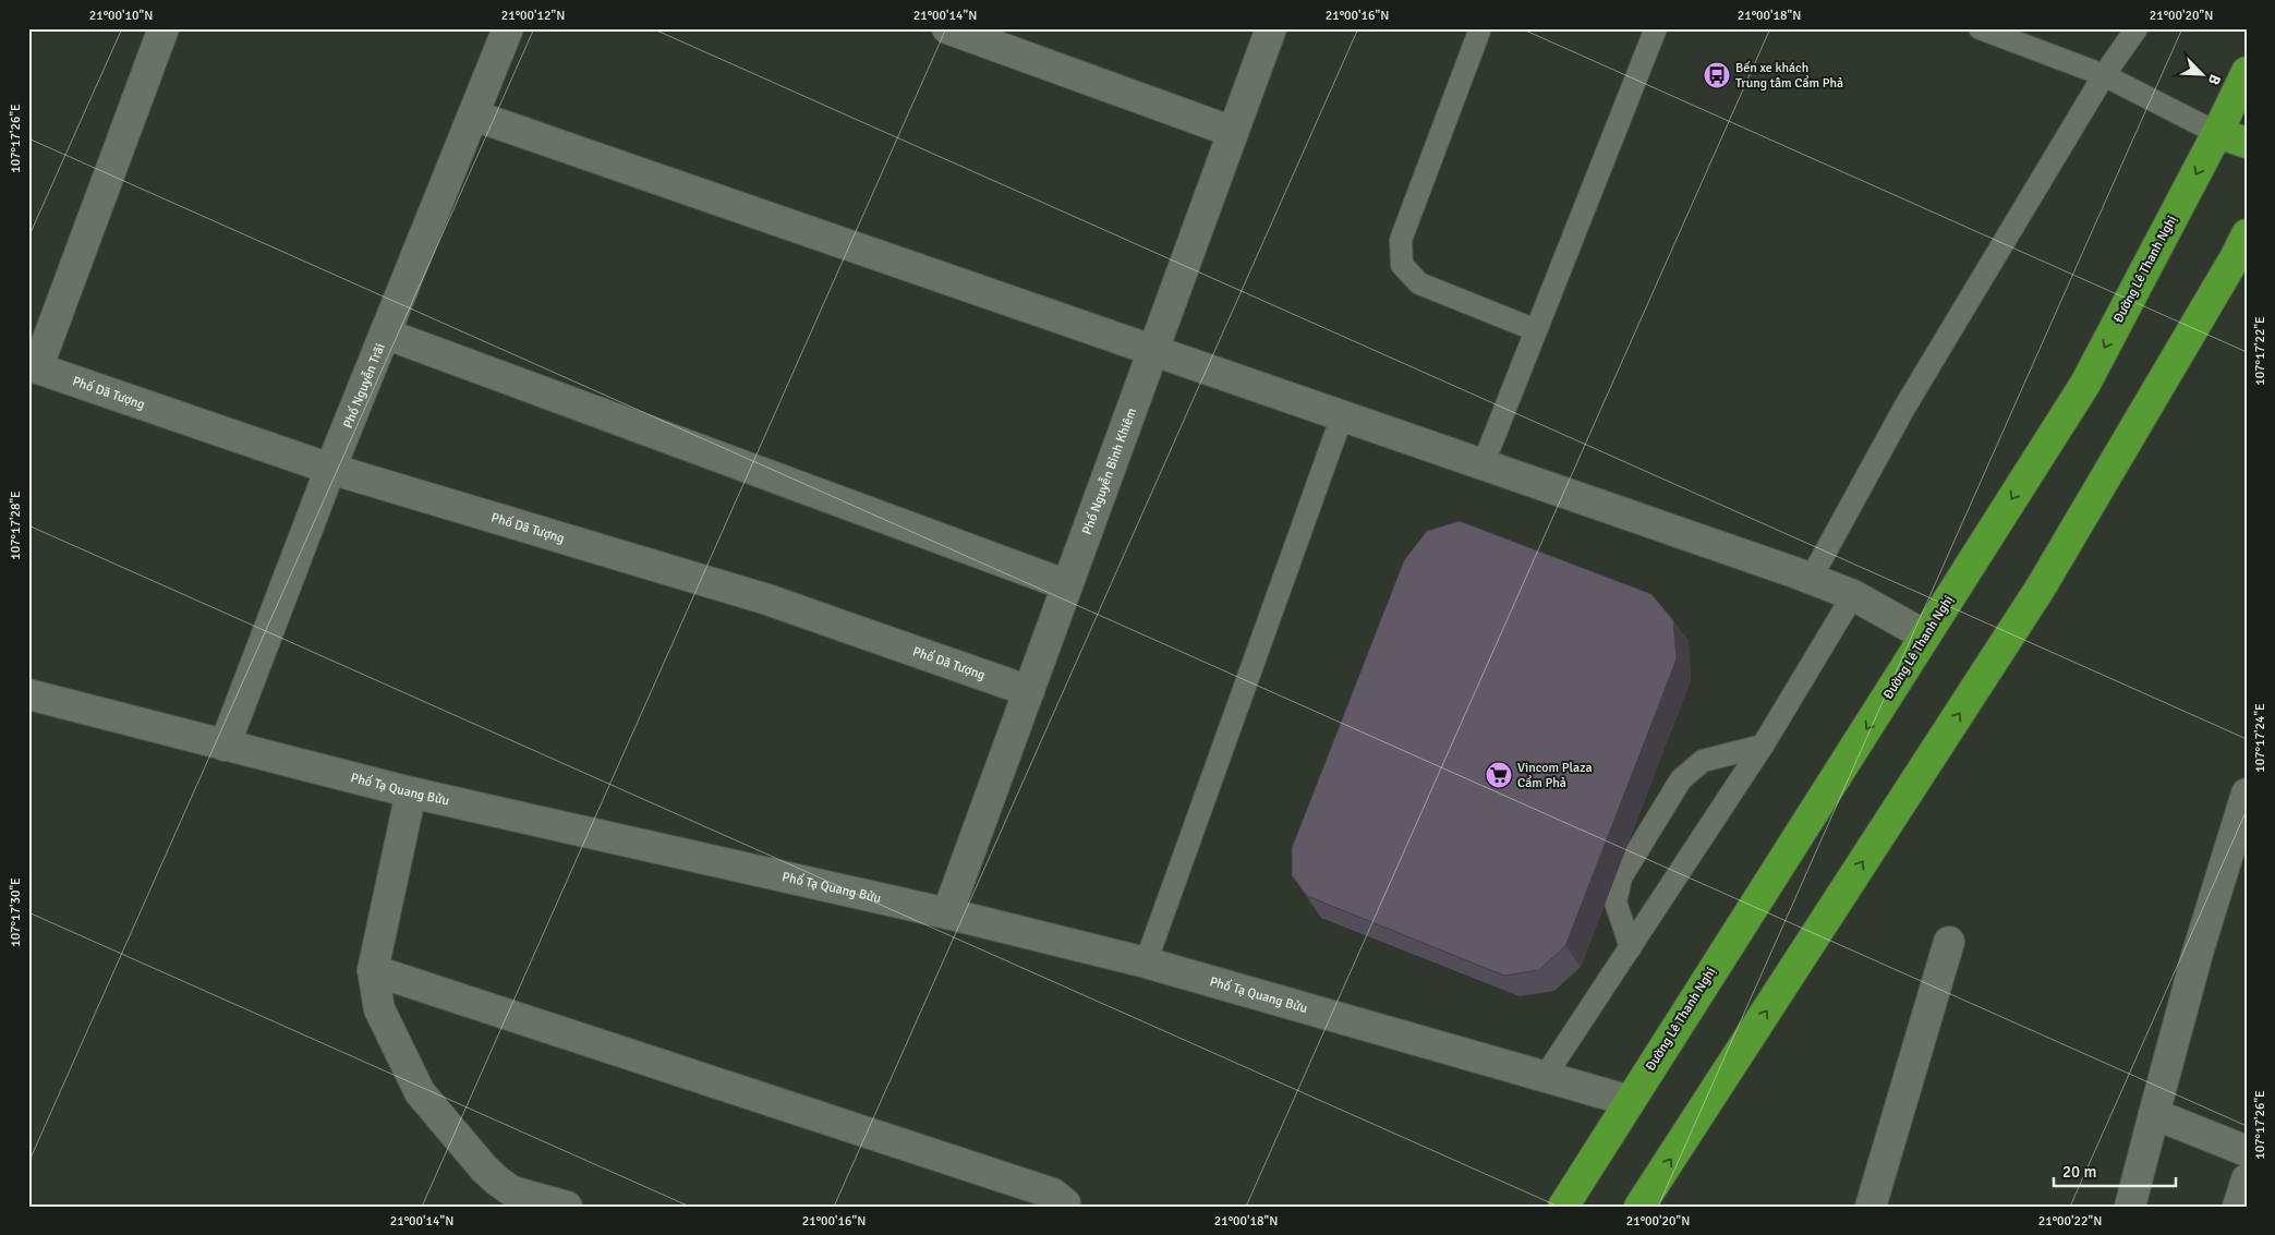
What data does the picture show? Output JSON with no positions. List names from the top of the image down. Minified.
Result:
{"streets":{"highway":["Đường Lê Thanh Nghị"],"street":["Phố Nguyễn Trãi","Phố Dã Tượng","Phố Nguyễn Bỉnh Khiêm","Phố Tạ Quang Bửu"]},"crossings":[["Đường Lê Thanh Nghị","Phố Tạ Quang Bửu"],["Phố Nguyễn Trãi","Phố Dã Tượng"],["Phố Nguyễn Trãi","Phố Tạ Quang Bửu"],["Phố Dã Tượng","Phố Nguyễn Bỉnh Khiêm"],["Phố Nguyễn Bỉnh Khiêm","Phố Tạ Quang Bửu"]],"places":{"bus stop":["Bến xe khách Trung tâm Cẩm Phả"],"supermarket":["Vincom Plaza Cẩm Phả"]},"scale_bar":"20 m","north":"bottom right","coordinates":["21°00'10\"N","21°00'12\"N","21°00'14\"N","21°00'16\"N","21°00'18\"N","21°00'20\"N","107°17'26\"E","107°17'22\"E","107°17'28\"E","107°17'24\"E","107°17'30\"E","21°00'22\"N"]}
